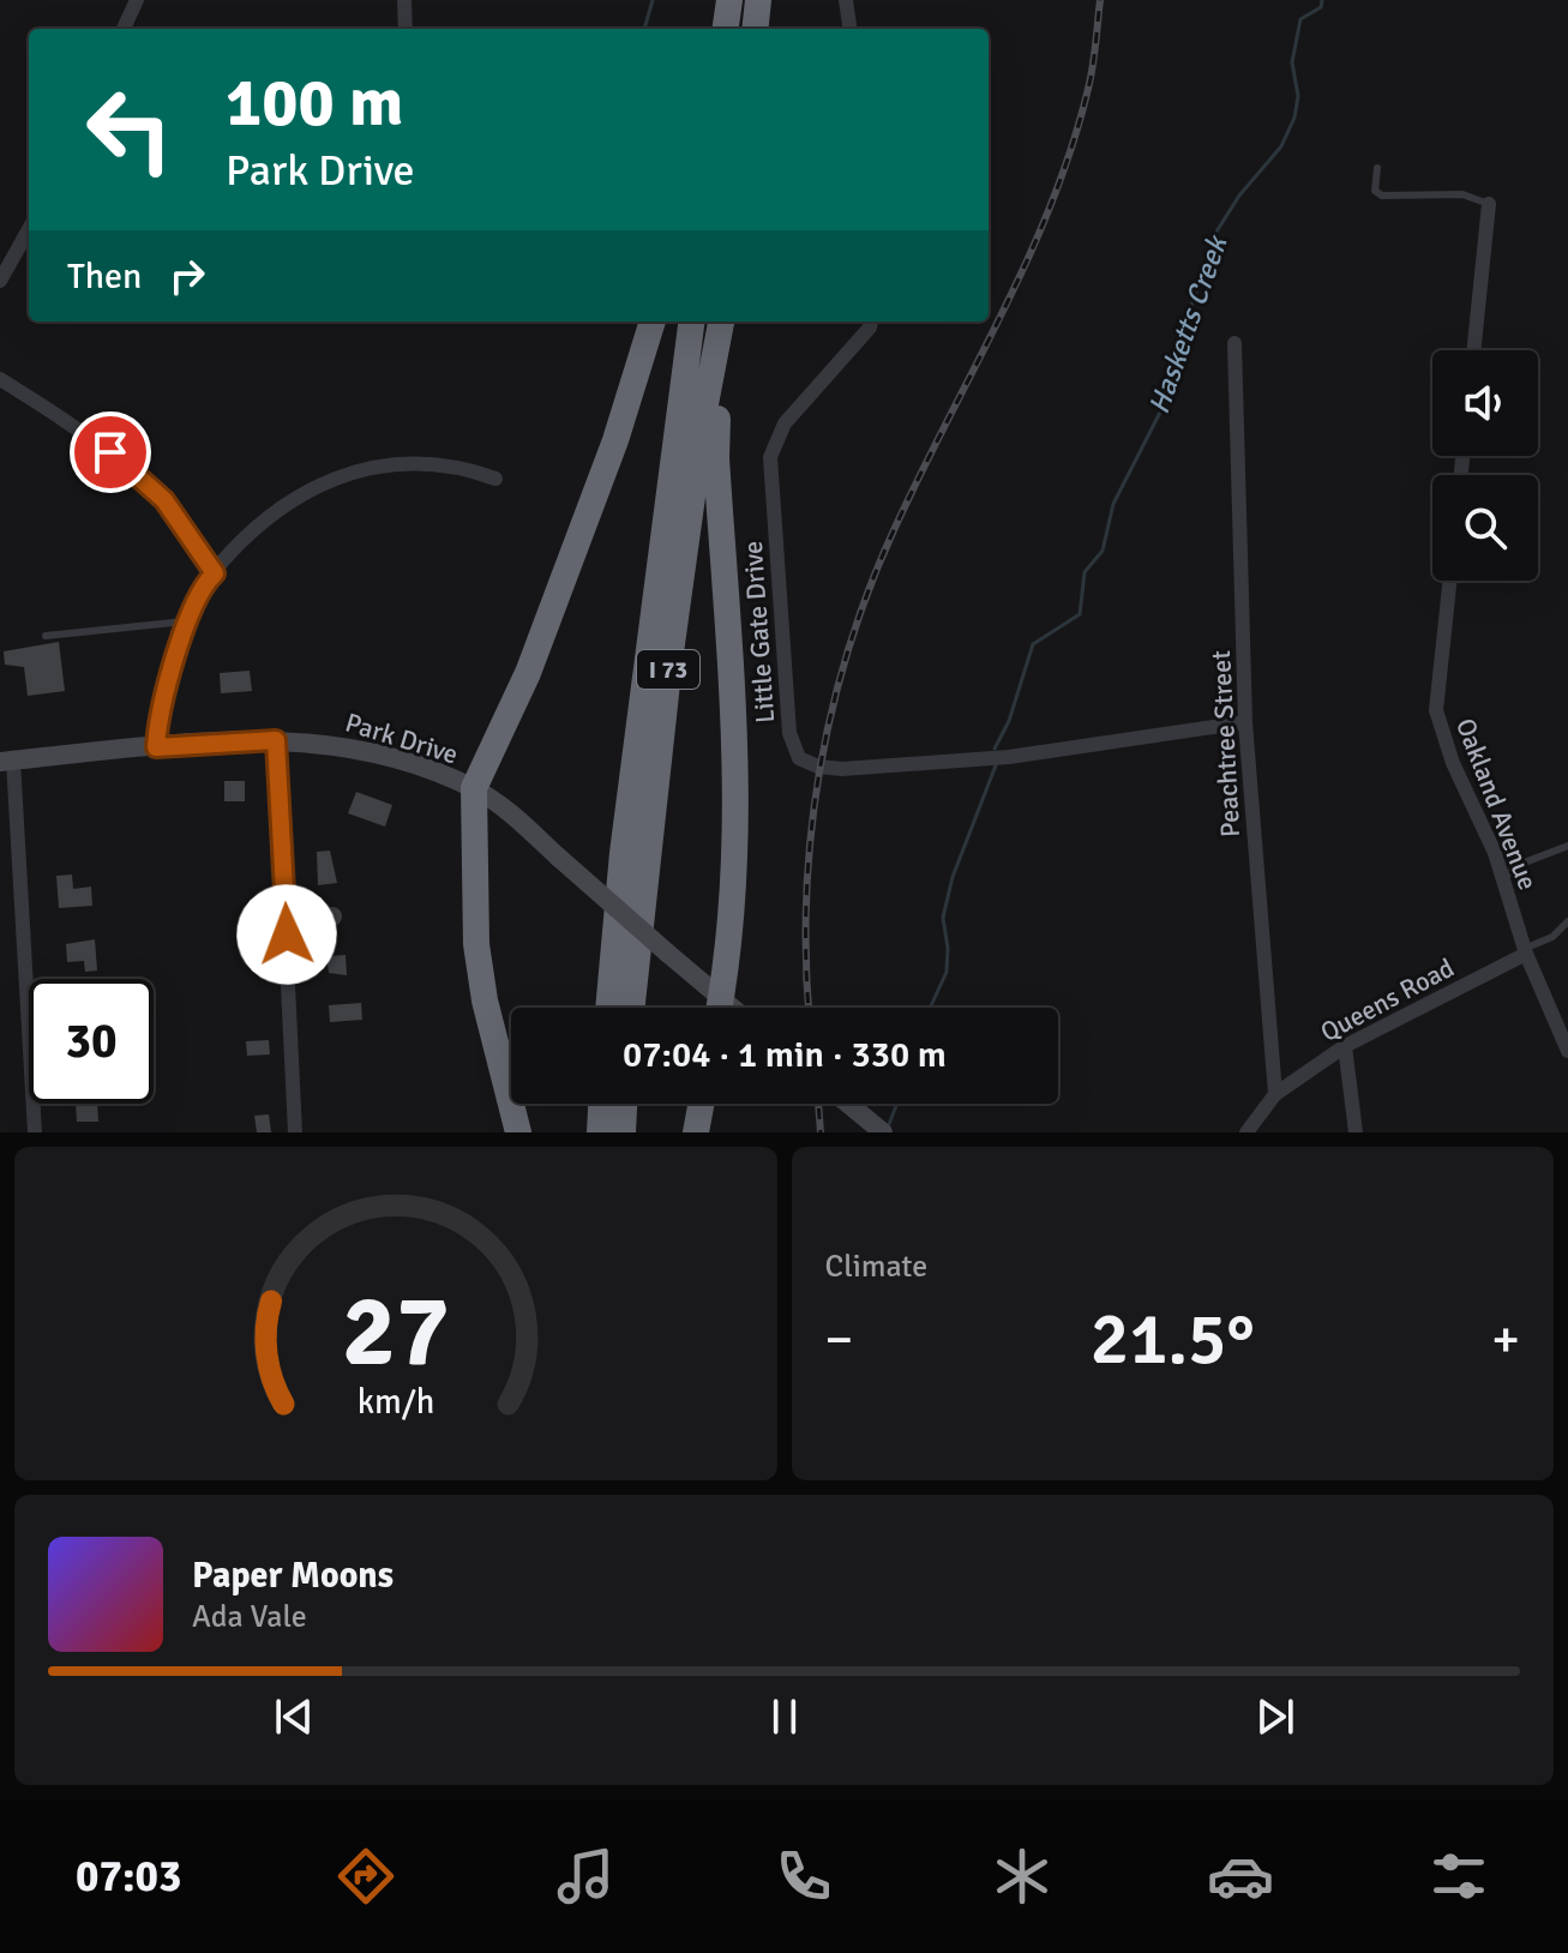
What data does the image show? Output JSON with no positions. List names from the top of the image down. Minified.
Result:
{"streets":{"highway":["I 73"],"street":["Little Gate Drive","Park Drive","Peachtree Street","Oakland Avenue","Queens Road"]},"crossings":[["Little Gate Drive","Peachtree Street"],["Peachtree Street","Queens Road"],["Oakland Avenue","Queens Road"]],"water":["Hasketts Creek"],"page":{"turn":["100 m","Park Drive"],"then":"Then","limit":"30","trip":"07:04 · 1 min · 330 m","tile":"Climate","heat":["−","21.5°","+"],"song":["Paper Moons","Ada Vale"],"tabs":"07:03","gauge":["27","km/h"]}}
